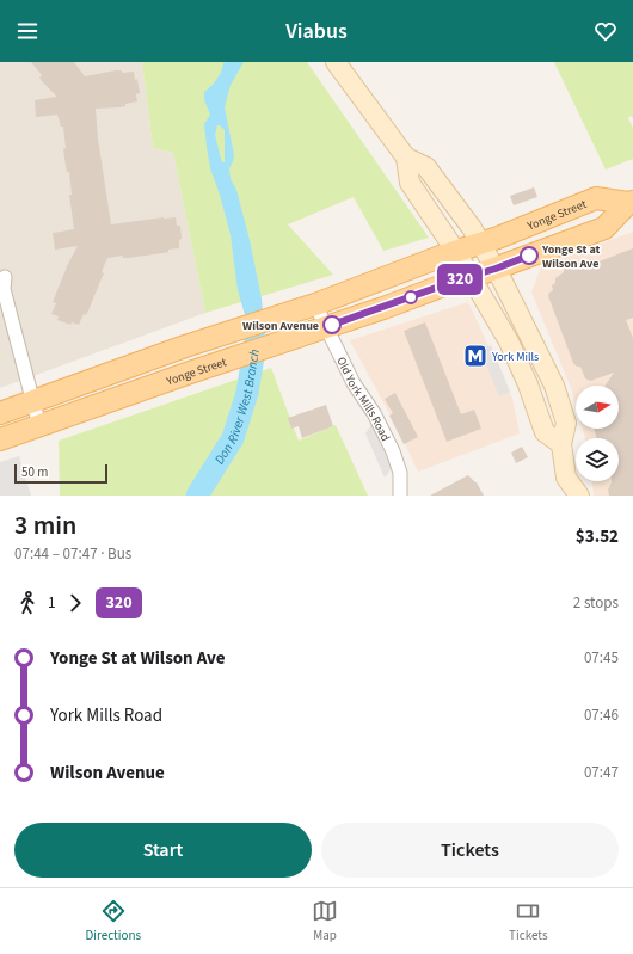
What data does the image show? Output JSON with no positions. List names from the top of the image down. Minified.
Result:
{"streets":{"main road":["Yonge Street"],"street":["Old York Mills Road"]},"crossings":[["Yonge Street","Old York Mills Road"]],"water":["Don River West Branch"],"places":{"other":["Yonge St at Wilson Ave","Wilson Avenue"],"metro station":["York Mills"]},"lines":["bus line 320"],"scale_bar":"50 m","north":"right","page":{"header":"Viabus","on_map":"320","scale":"50 m","heading":["3 min","07:44 – 07:47 · Bus","$3.52"],"legs":["1","320","2 stops"],"list":[{"name":"Yonge St at Wilson Ave","value":"07:45"},{"name":"York Mills Road","value":"07:46"},{"name":"Wilson Avenue","value":"07:47"}],"buttons":["Start","Tickets"],"tabs":["Directions","Map","Tickets"]}}
